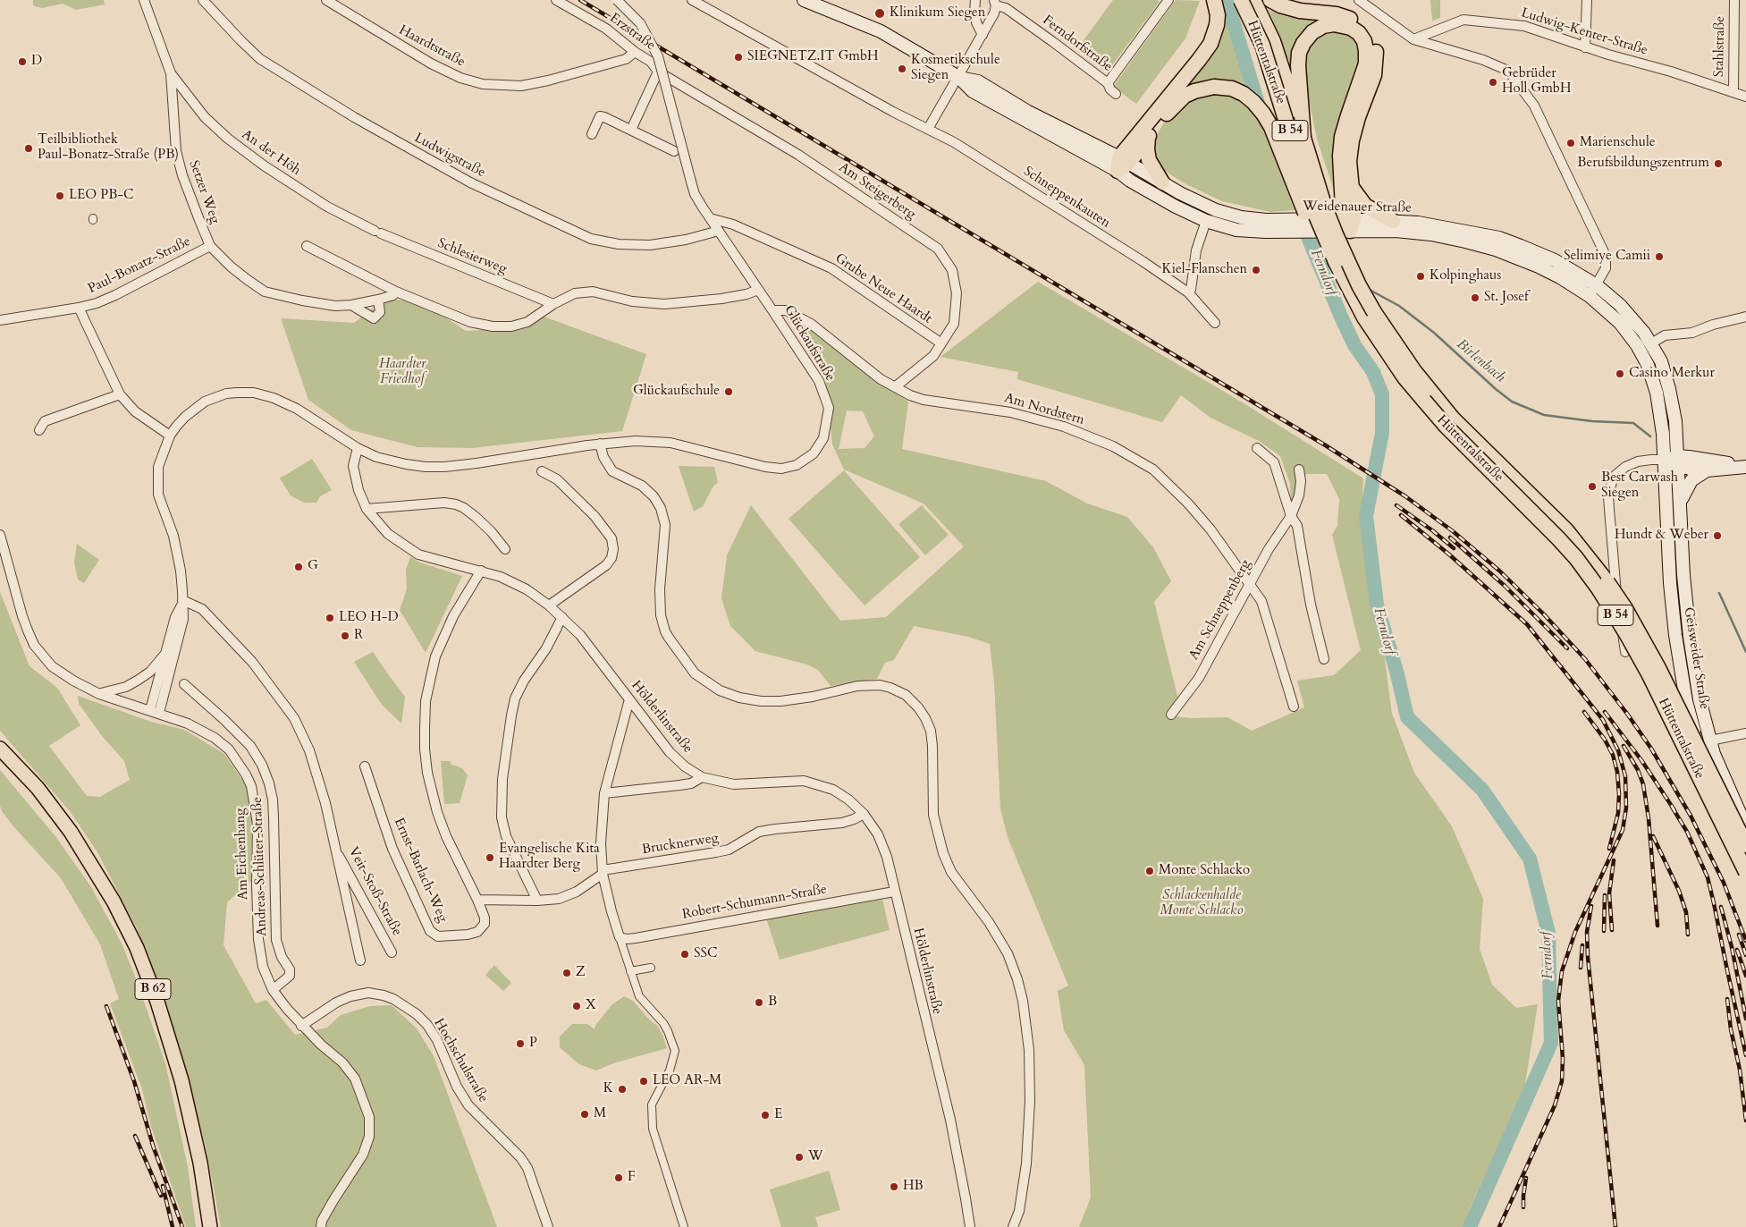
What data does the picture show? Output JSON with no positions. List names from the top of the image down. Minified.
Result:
{"streets":{"highway":["Hüttentalstraße","B 54"],"main road":["Weidenauer Straße","Geisweider Straße","B 62"],"street":["Erzstraße","Ludwig-Kenter-Straße","Ferndorfstraße","Haardtstraße","Stahlstraße","An der Höh","Ludwigstraße","Am Steigerberg","Setzer Weg","Schneppenkauten","Schlesierweg","Paul-Bonatz-Straße","Grube Neue Haardt","Glückaufstraße","Am Nordstern","Am Schneppenberg","Hölderlinstraße","Brucknerweg","Am Eichenhang","Andreas-Schlüter-Straße","Ernst-Barlach-Weg","Veit-Stoß-Straße","Robert-Schumann-Straße","Hochschulstraße"]},"crossings":[["Erzstraße","Haardtstraße"],["Erzstraße","Am Steigerberg"],["Ludwig-Kenter-Straße","Stahlstraße"],["Ferndorfstraße","Weidenauer Straße"],["An der Höh","Setzer Weg"],["An der Höh","Schlesierweg"],["Ludwigstraße","Glückaufstraße"],["Am Steigerberg","Grube Neue Haardt"],["Am Steigerberg","Am Nordstern"],["Setzer Weg","Paul-Bonatz-Straße"],["Weidenauer Straße","Geisweider Straße"],["Grube Neue Haardt","Glückaufstraße"],["Glückaufstraße","Am Nordstern"],["Glückaufstraße","Hölderlinstraße"],["Glückaufstraße","Am Eichenhang"],["Glückaufstraße","Veit-Stoß-Straße"],["Am Nordstern","Am Schneppenberg"],["Hölderlinstraße","Brucknerweg"],["Hölderlinstraße","Robert-Schumann-Straße"],["Am Eichenhang","Andreas-Schlüter-Straße"],["Am Eichenhang","Hochschulstraße"]],"water":["Ferndorf","Birlenbach"],"parks":["Haardter Friedhof","Schlackenhalde Monte Schlacko"],"places":["Klinikum Siegen","SIEGNETZ.IT GmbH","D","Kosmetikschule Siegen","Gebrüder Holl GmbH","Marienschule","Teilbibliothek Paul-Bonatz-Straße (PB)","Berufsbildungszentrum","LEO PB-C","Selimiye Camii","Kiel-Flanschen","Kolpinghaus","St. Josef","Casino Merkur","Glückaufschule","Best Carwash Siegen","Hundt & Weber","G","LEO H-D","R","Evangelische Kita Haardter Berg","Monte Schlacko","SSC","Z","B","X","P","LEO AR-M","K","M","E","W","F","HB"]}
